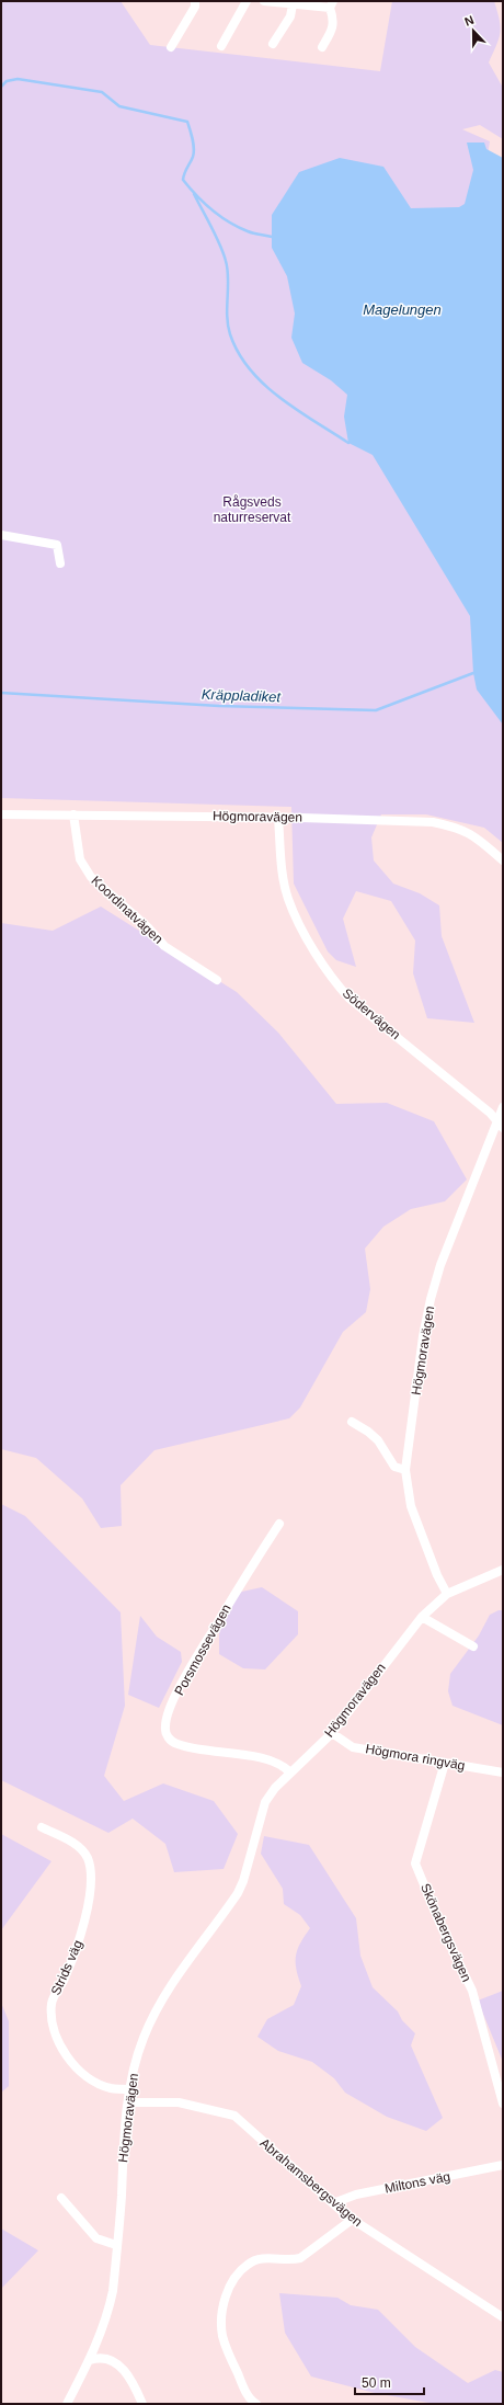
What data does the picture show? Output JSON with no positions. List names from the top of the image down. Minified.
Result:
{"streets":{"street":["Högmoravägen","Koordinatvägen","Södervägen","Porsmossevägen","Högmora ringväg","Skönabergsvägen","Strids väg","Abrahamsbergsvägen","Miltons väg"]},"crossings":[["Högmoravägen","Koordinatvägen"],["Högmoravägen","Södervägen"],["Högmoravägen","Porsmossevägen"],["Högmoravägen","Högmora ringväg"],["Högmoravägen","Strids väg"],["Högmoravägen","Abrahamsbergsvägen"],["Högmora ringväg","Skönabergsvägen"],["Abrahamsbergsvägen","Miltons väg"]],"water":["Magelungen","Kräppladiket"],"parks":["Rågsveds naturreservat"],"scale_bar":"50 m","north":"top"}
